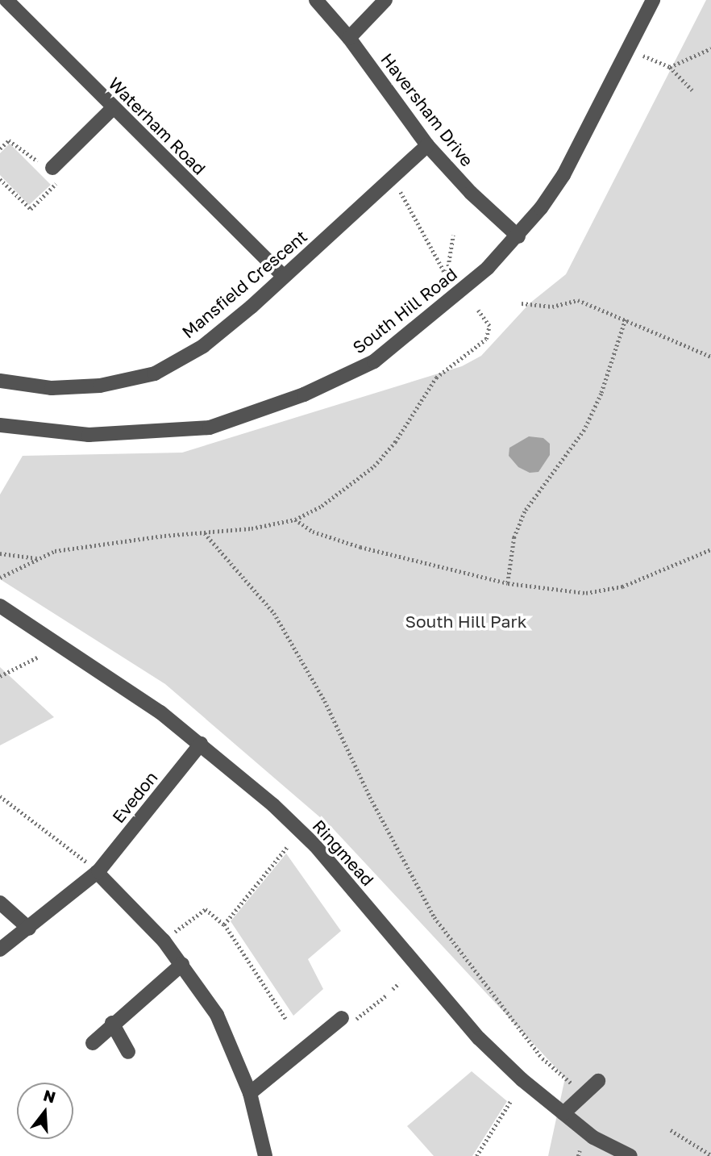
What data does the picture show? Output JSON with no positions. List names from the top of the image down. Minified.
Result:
{"streets":{"street":["Haversham Drive","Waterham Road","Mansfield Crescent","South Hill Road","Evedon","Ringmead"]},"crossings":[["Haversham Drive","Mansfield Crescent"],["Haversham Drive","South Hill Road"],["Waterham Road","Mansfield Crescent"],["Evedon","Ringmead"]],"parks":["South Hill Park"],"north":"top"}
